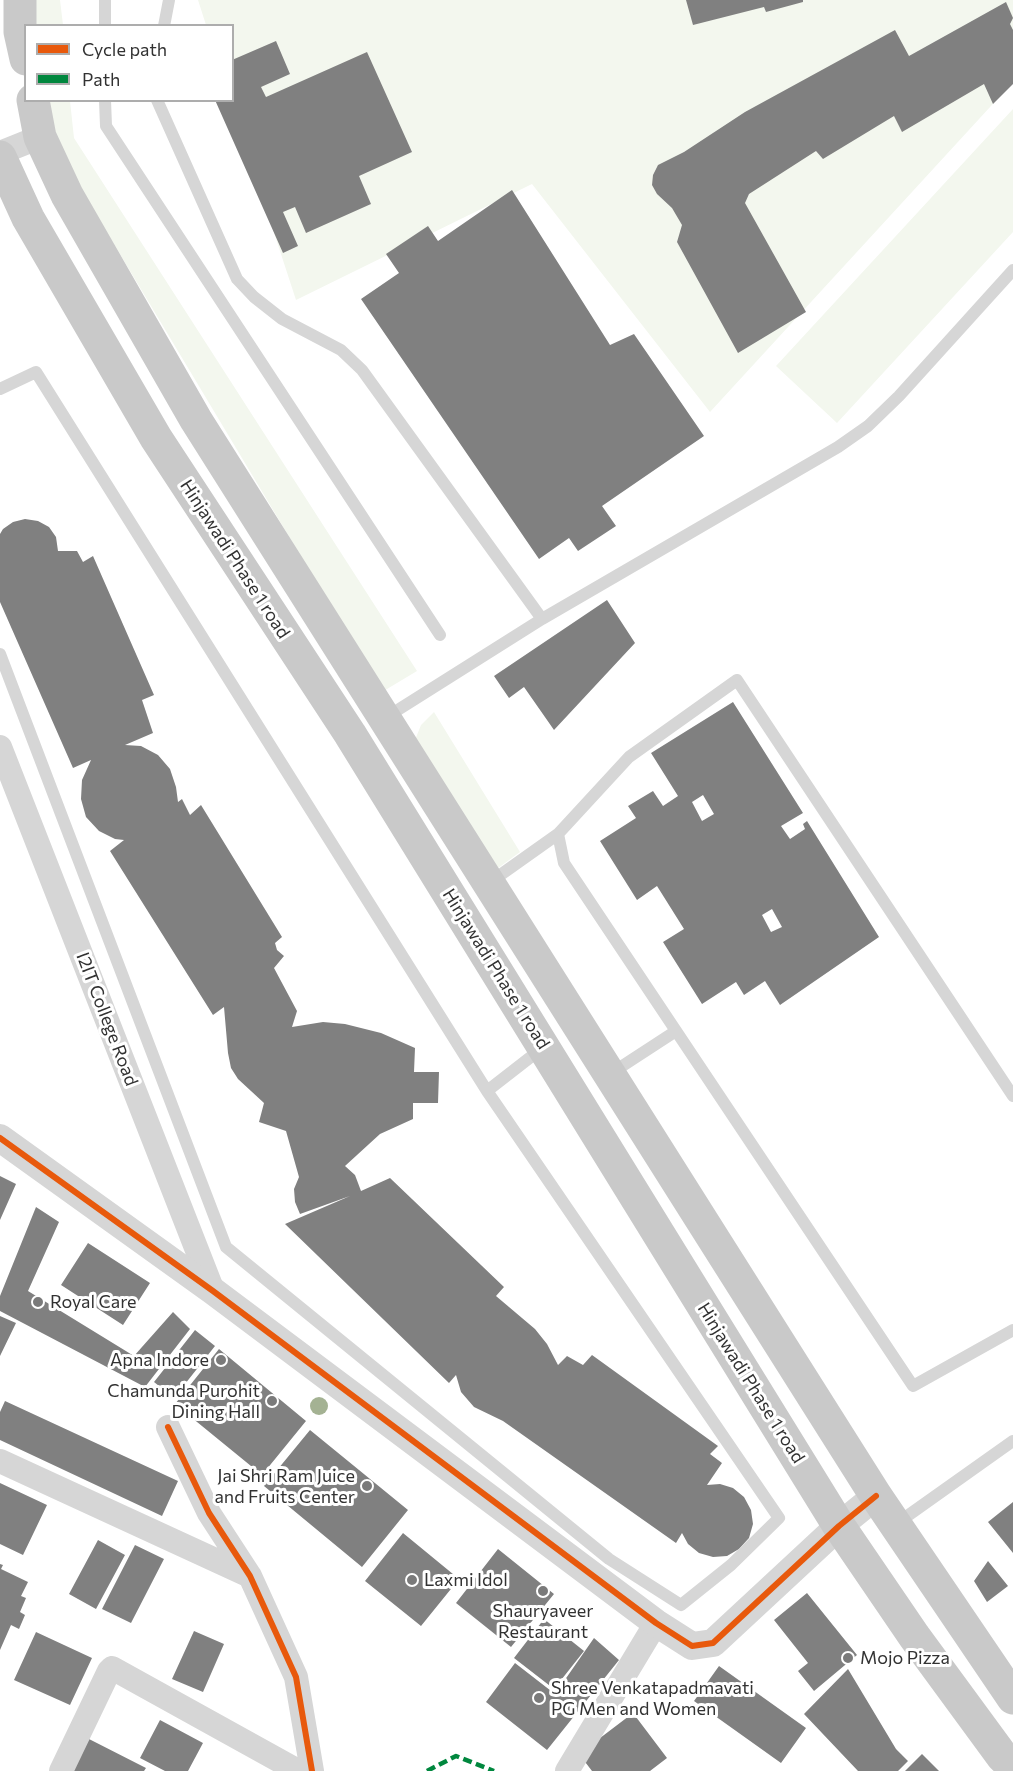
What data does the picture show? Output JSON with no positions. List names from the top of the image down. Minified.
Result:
{"streets":{"main road":["Hinjawadi Phase 1 road"],"street":["I2IT College Road"]},"places":["Royal Care","Apna Indore","Chamunda Purohit Dining Hall","Jai Shri Ram Juice and Fruits Center","Laxmi Idol","Shauryaveer Restaurant","Mojo Pizza","Shree Venkatapadmavati PG Men and Women"],"legend":["Cycle path","Path"]}
